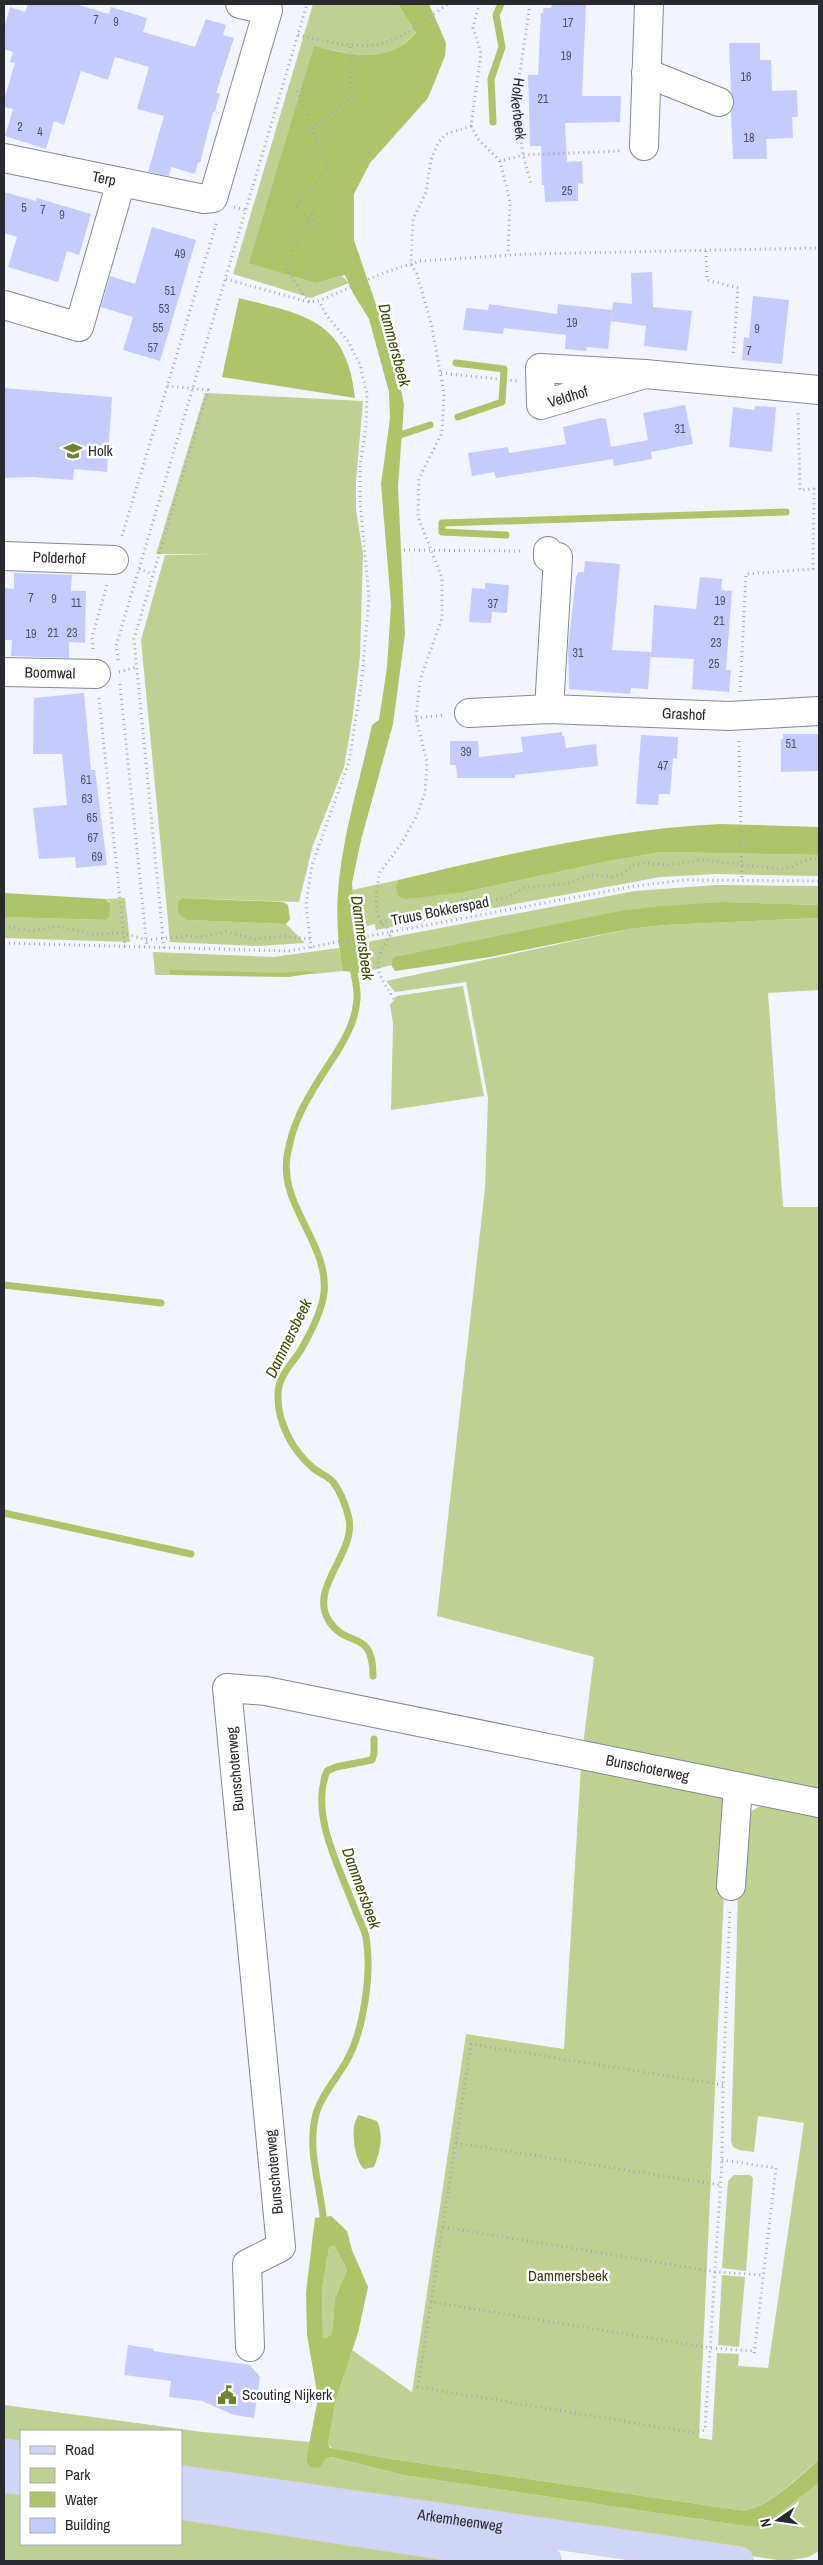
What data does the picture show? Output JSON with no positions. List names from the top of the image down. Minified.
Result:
{"streets":{"main road":["Arkemheenweg"],"street":["Terp","Polderhof","Boomwal","Grashof","Bunschoterweg"],"path":["Holkerbeek","Truus Bokkerspad"]},"water":["Dammersbeek"],"parks":["Dammersbeek"],"places":{"school or university":["Holk"],"public building":["Scouting Nijkerk"]},"house_numbers":["7","9","17","19","16","21","2","4","18","25","5","7","9","49","51","53","19","55","9","57","7","31","7","9","19","11","37","21","21","23","19","23","31","25","51","39","47","61","63","65","67","69"],"legend":["Road","Park","Water","Building"],"north":"left"}
